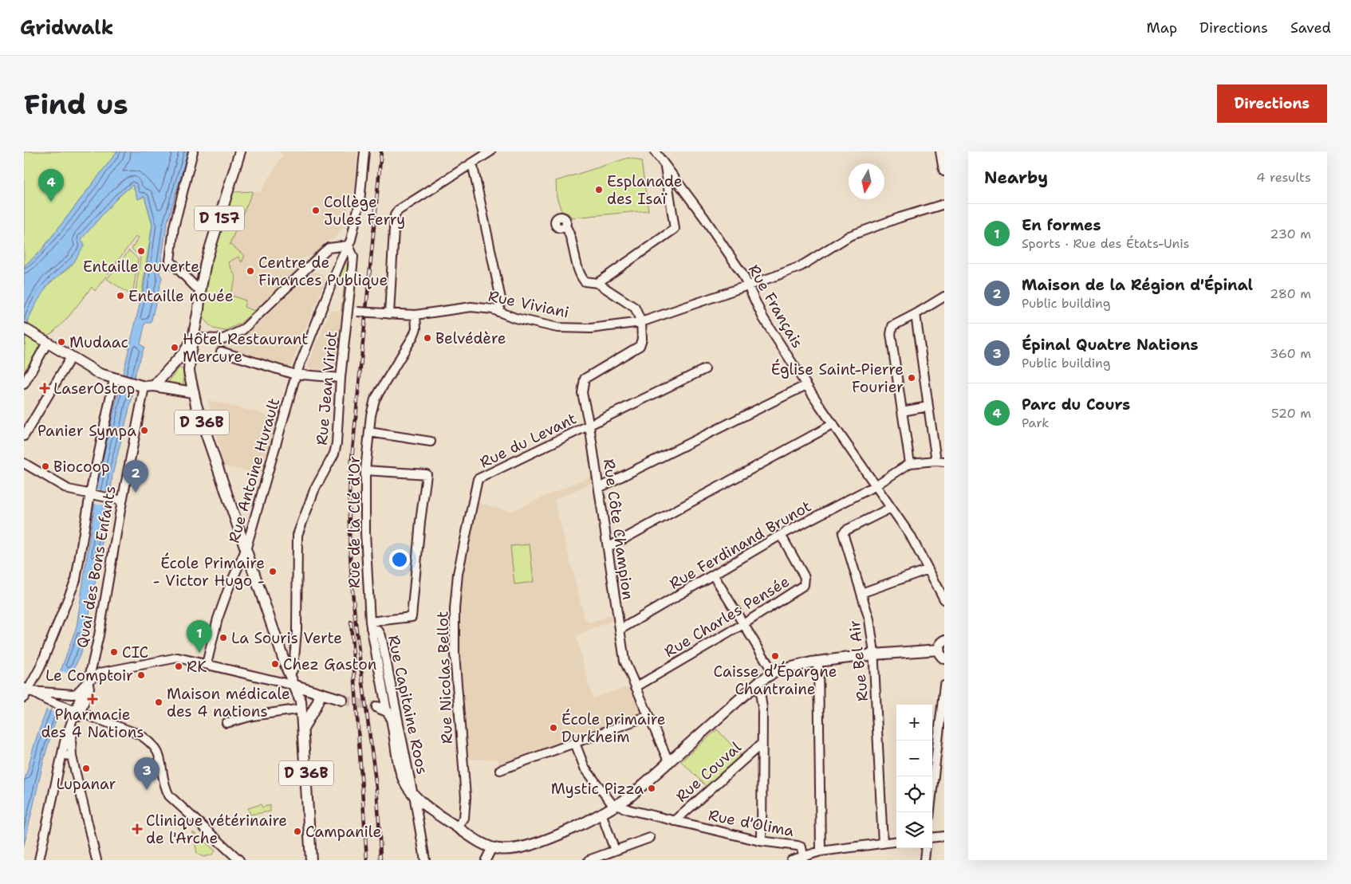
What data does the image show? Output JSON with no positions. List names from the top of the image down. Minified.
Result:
{"streets":{"main road":["D 157","D 36B"],"street":["Rue Viviani","Rue Français","Rue Jean Viriot","Rue du Levant","Rue Antoine Hurault","Rue de la Clé d'Or","Rue Côte Champion","Rue Ferdinand Brunot","Quai des Bons Enfants","Rue Charles Pensée","Rue Bel Air","Rue Nicolas Bellot","Rue Capitaine Roos","Rue Couval","Rue d'Olima"]},"crossings":[["D 157","D 36B"],["D 157","Quai des Bons Enfants"],["Rue Viviani","Rue Français"],["Rue Viviani","Rue Jean Viriot"],["Rue Viviani","Rue de la Clé d'Or"],["Rue Viviani","Rue Côte Champion"],["Rue Français","Rue Ferdinand Brunot"],["Rue Français","Rue Bel Air"],["Rue Jean Viriot","D 36B"],["Rue Jean Viriot","Rue Antoine Hurault"],["D 36B","Rue Antoine Hurault"],["Rue du Levant","Rue Côte Champion"],["Rue du Levant","Rue Nicolas Bellot"],["Rue de la Clé d'Or","Rue Capitaine Roos"],["Rue Côte Champion","Rue Ferdinand Brunot"],["Rue Côte Champion","Rue Charles Pensée"],["Rue Ferdinand Brunot","Rue Charles Pensée"],["Rue Bel Air","Rue d'Olima"],["Rue Couval","Rue d'Olima"]],"places":{"other":["Esplanade des Isaï","Collège Jules Ferry","Entaille ouverte","Centre de Finances Publique","Entaille nouée","Belvédère","Mudaac","Hôtel Restaurant Mercure","Église Saint-Pierre Fourier","Panier Sympa","Biocoop","École Primaire - Victor Hugo -","La Souris Verte","CIC","Caisse d’Épargne Chantraine","Chez Gaston","RK","Le Comptoir","Maison médicale des 4 nations","École primaire Durkheim","Lupanar","Mystic Pizza","Campanile"],"health":["LaserOstop","Pharmacie des 4 Nations","Clinique vétérinaire de l'Arche"]},"north":"bottom","page":{"header":"Gridwalk","nav":["Map","Directions","Saved"],"buttons":"Directions","title":"Find us","heading":["Nearby","4 results"],"pins":["4","2","1","3"],"list":[{"mark":"1","name":"En formes","note":"Sports · Rue des États-Unis","value":"230 m"},{"mark":"2","name":"Maison de la Région d'Épinal","note":"Public building","value":"280 m"},{"mark":"3","name":"Épinal Quatre Nations","note":"Public building","value":"360 m"},{"mark":"4","name":"Parc du Cours","note":"Park","value":"520 m"}],"map_buttons":["+","−"]}}
